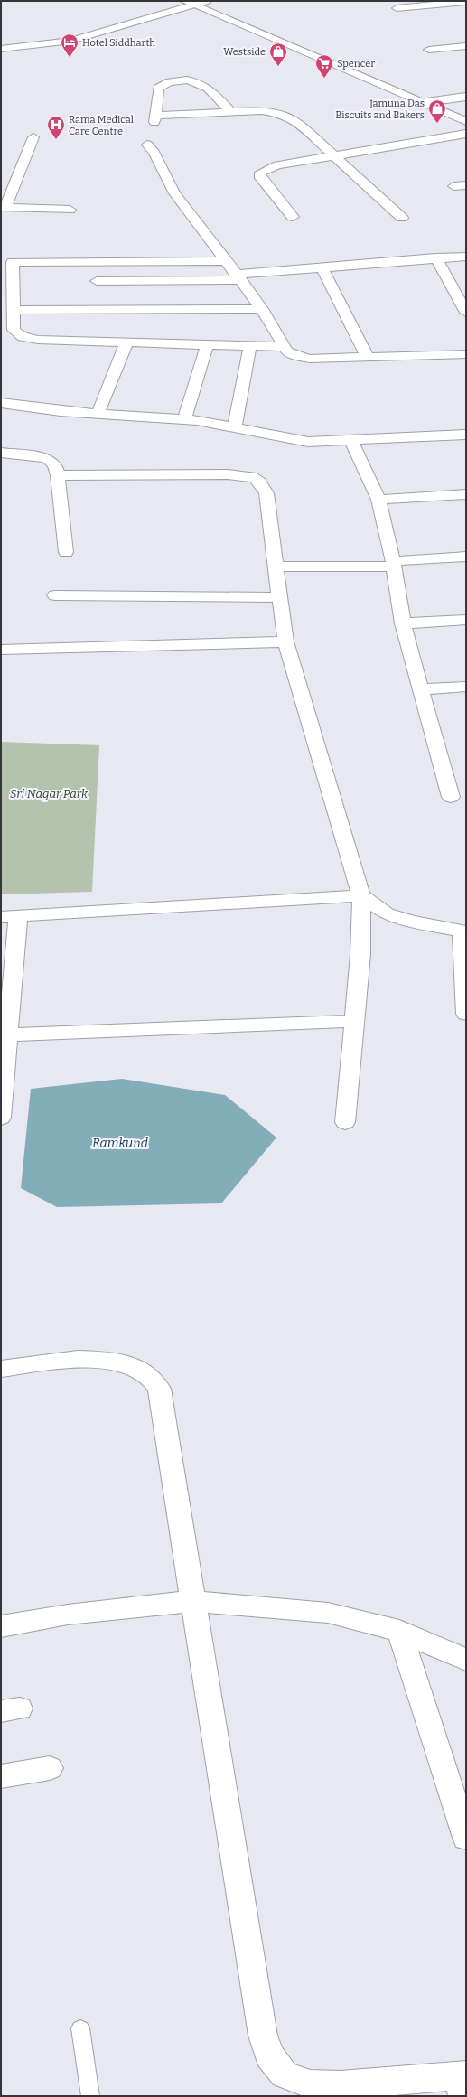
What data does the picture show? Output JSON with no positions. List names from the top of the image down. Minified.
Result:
{"water":["Ramkund"],"parks":["Sri Nagar Park"],"places":{"hotel":["Hotel Siddharth"],"shop":["Westside","Jamuna Das Biscuits and Bakers"],"supermarket":["Spencer"],"hospital":["Rama Medical Care Centre"]}}
